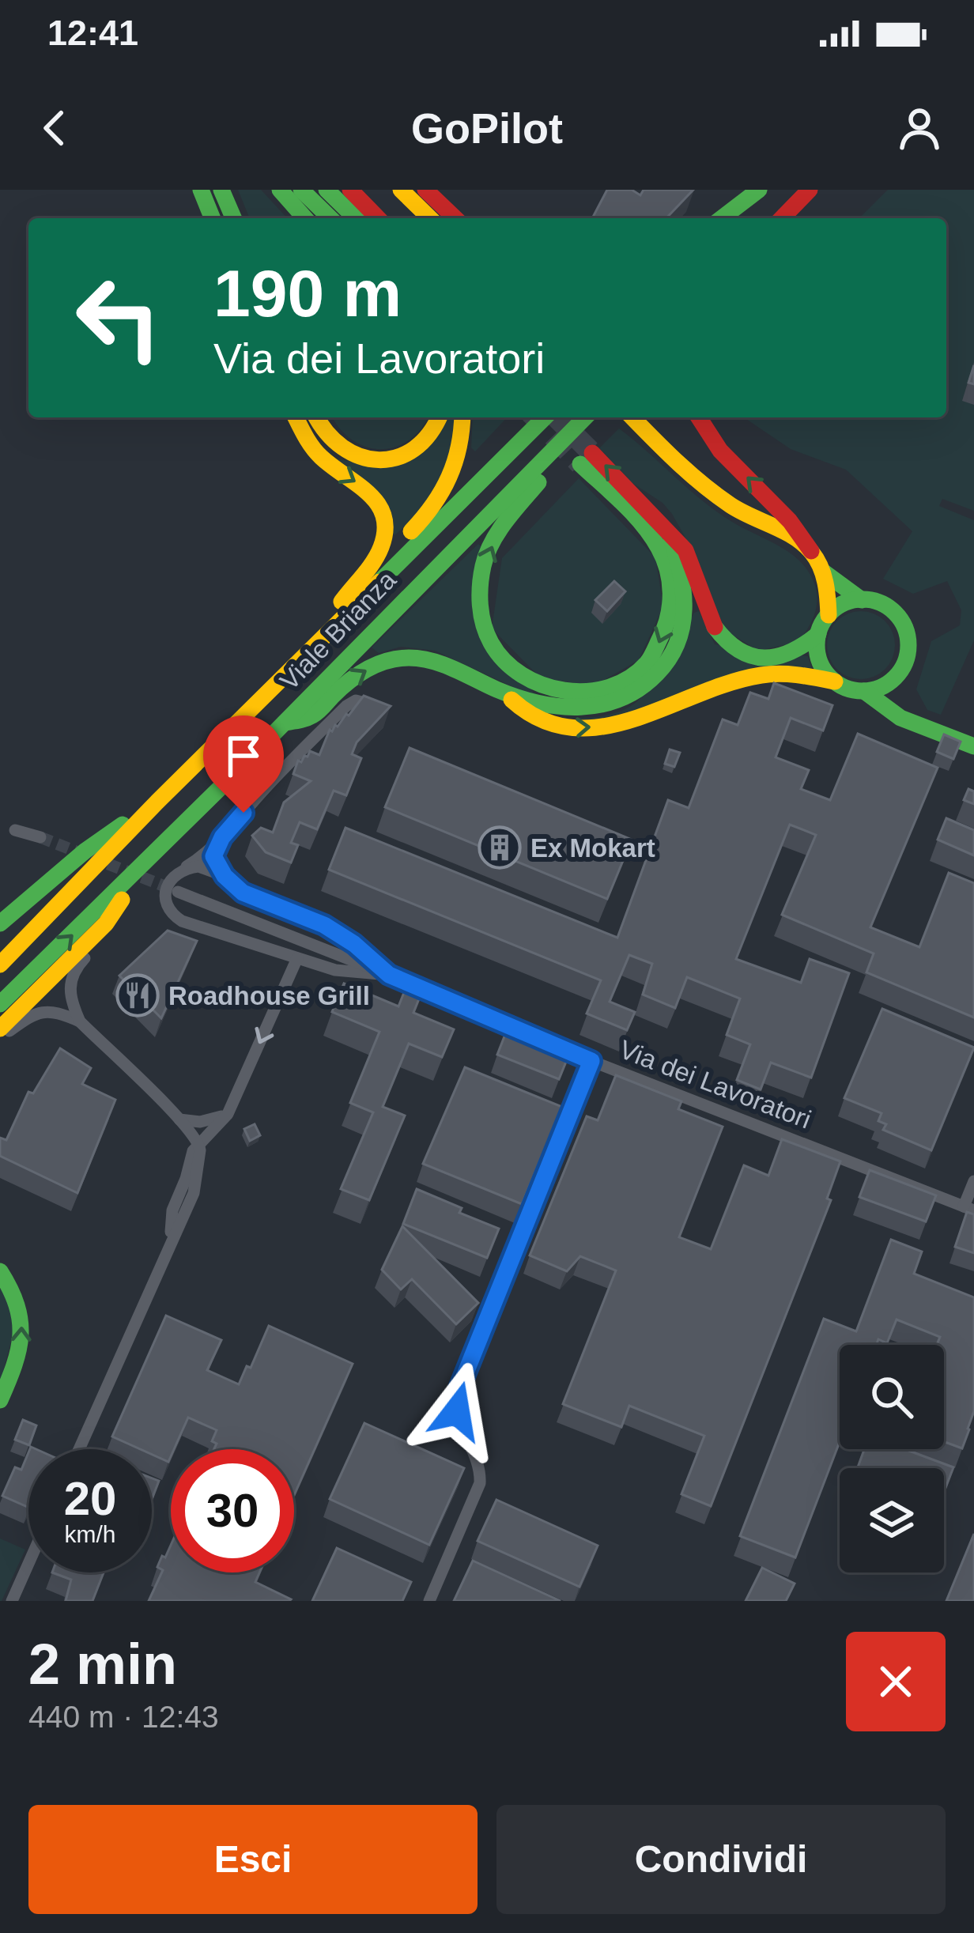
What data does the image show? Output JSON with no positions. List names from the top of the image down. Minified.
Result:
{"streets":{"main road":["Viale Brianza"],"street":["Via dei Lavoratori"]},"places":{"building":["Ex Mokart"],"restaurant":["Roadhouse Grill"]},"page":{"status":"12:41","header":"GoPilot","turn":["190 m","Via dei Lavoratori"],"speed":"20 km/h","limit":"30","heading":["2 min","440 m · 12:43"],"buttons":["Esci","Condividi"]}}
